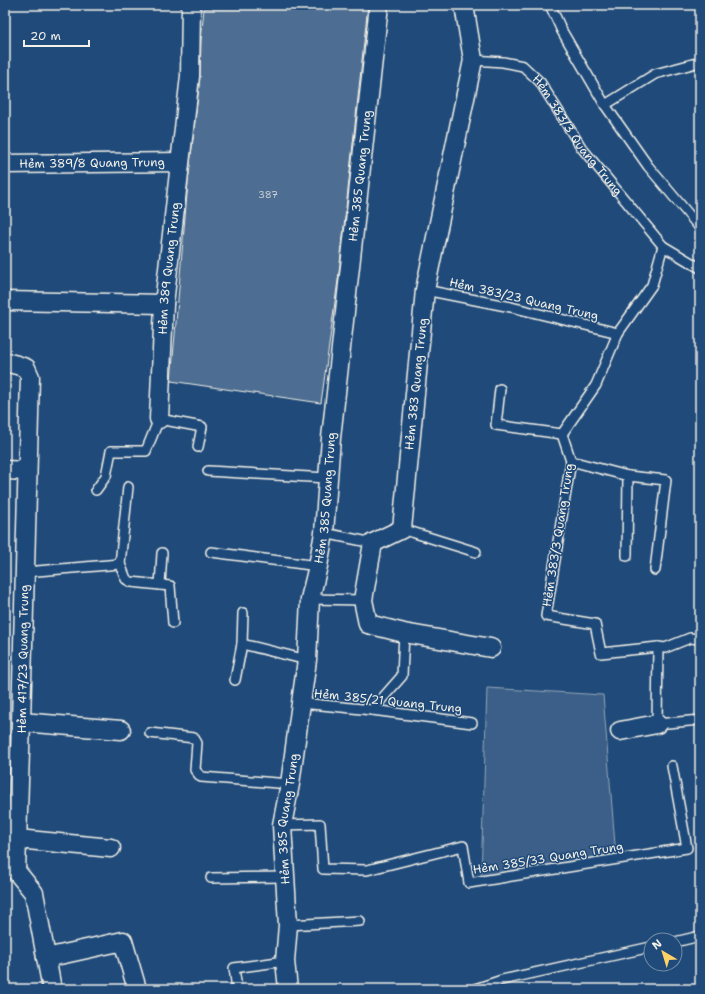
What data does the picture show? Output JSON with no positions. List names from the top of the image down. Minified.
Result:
{"streets":{"street":["Hẻm 389/8 Quang Trung","Hẻm 385 Quang Trung","Hẻm 389 Quang Trung","Hẻm 383 Quang Trung","Hẻm 417/23 Quang Trung"],"lane":["Hẻm 383/3 Quang Trung","Hẻm 383/23 Quang Trung","Hẻm 385/21 Quang Trung","Hẻm 385/33 Quang Trung"]},"crossings":[["Hẻm 383/3 Quang Trung","Hẻm 383 Quang Trung"],["Hẻm 389/8 Quang Trung","Hẻm 389 Quang Trung"],["Hẻm 385 Quang Trung","Hẻm 385/21 Quang Trung"],["Hẻm 385 Quang Trung","Hẻm 385/33 Quang Trung"],["Hẻm 383/23 Quang Trung","Hẻm 383 Quang Trung"]],"house_numbers":["387"],"scale_bar":"20 m","north":"top left"}
